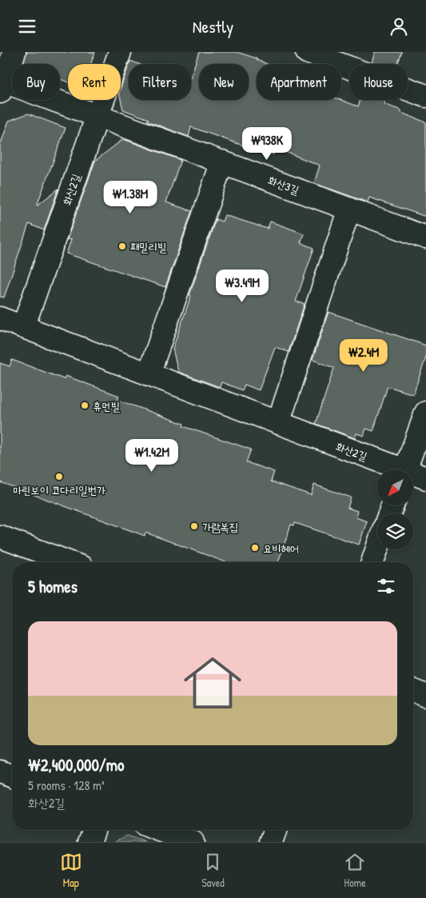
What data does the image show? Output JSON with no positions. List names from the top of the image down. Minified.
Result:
{"streets":{"street":["화산3길","화산2길"]},"crossings":[["화산3길","화산2길"]],"places":["패밀리빌","휴먼빌","마린보이 코다리일번가","가람복집","요비헤어"],"north":"bottom left","page":{"header":"Nestly","chip":["Buy","Rent","Filters","New","Apartment","House"],"price":["₩938K","₩1.38M","₩3.49M","₩2.4M","₩1.42M"],"heading":"5 homes","list":[{"name":"₩2,400,000/mo","note":"5 rooms · 128 m² · 화산2길"}],"tabs":["Map","Saved","Home"]}}
